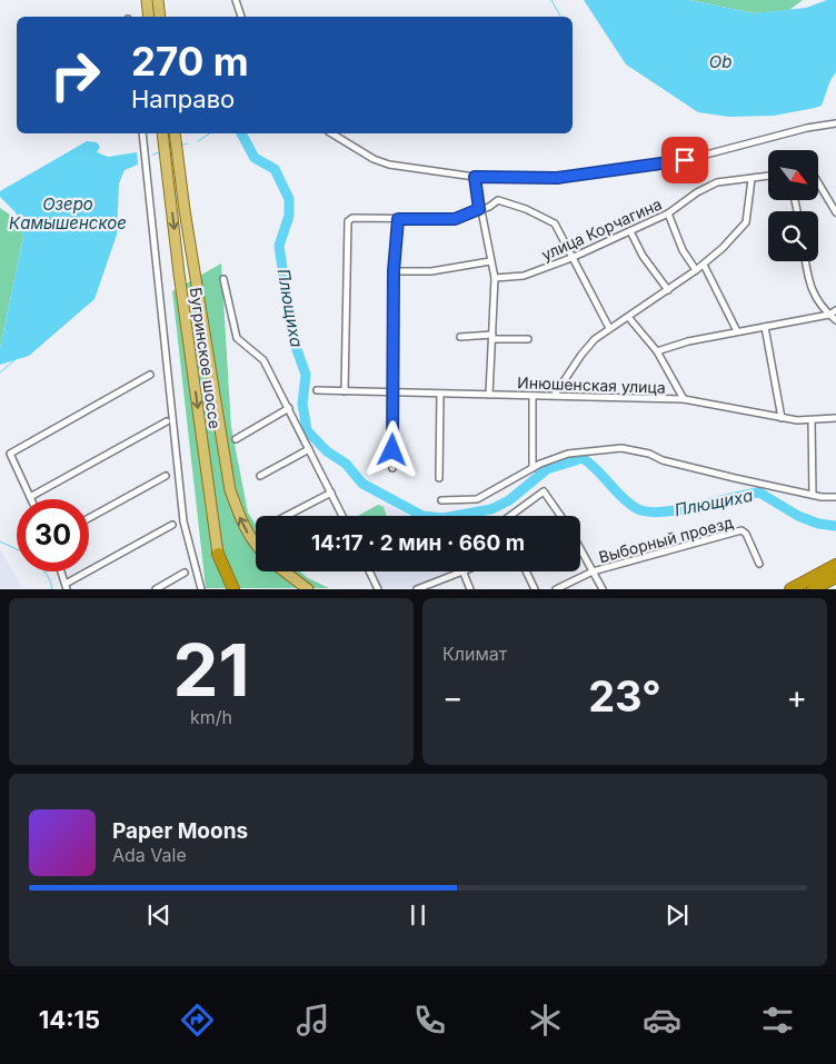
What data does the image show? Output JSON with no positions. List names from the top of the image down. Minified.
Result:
{"streets":{"main road":["Бугринское шоссе"],"street":["улица Корчагина","Инюшенская улица","Выборный проезд"]},"water":["Ob","Озеро Камышенское","Плющиха"],"north":"bottom right","page":{"turn":["270 m","Направо"],"limit":"30","trip":"14:17 · 2 мин · 660 m","tile":[["21","km/h"],"Климат"],"heat":["−","23°","+"],"song":["Paper Moons","Ada Vale"],"tabs":"14:15"}}
